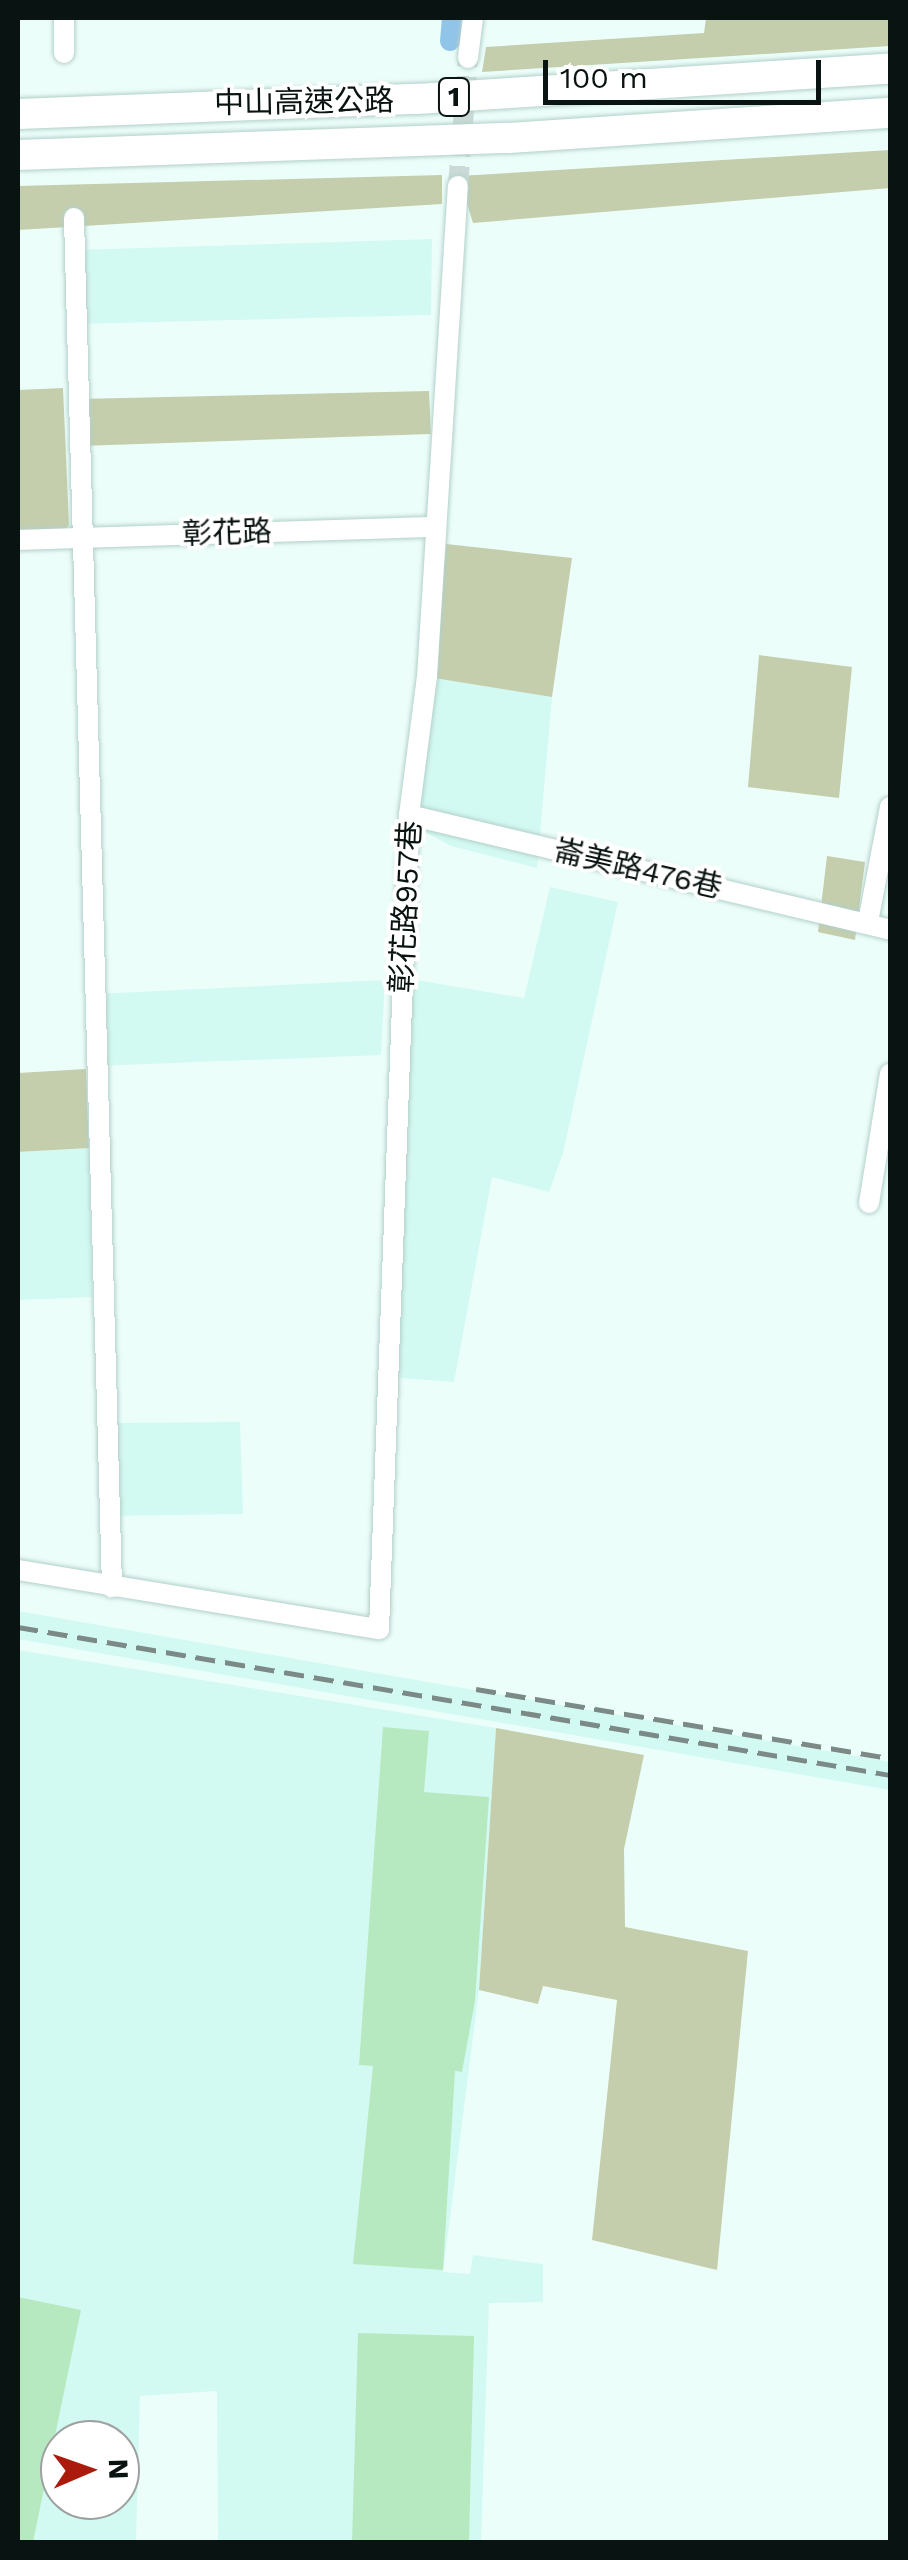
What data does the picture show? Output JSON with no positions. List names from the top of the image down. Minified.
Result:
{"streets":{"highway":["1","中山高速公路"],"street":["彰花路","崙美路476巷","彰花路957巷"]},"crossings":[["彰花路","彰花路957巷"],["崙美路476巷","彰花路957巷"]],"scale_bar":"100 m","north":"right"}
